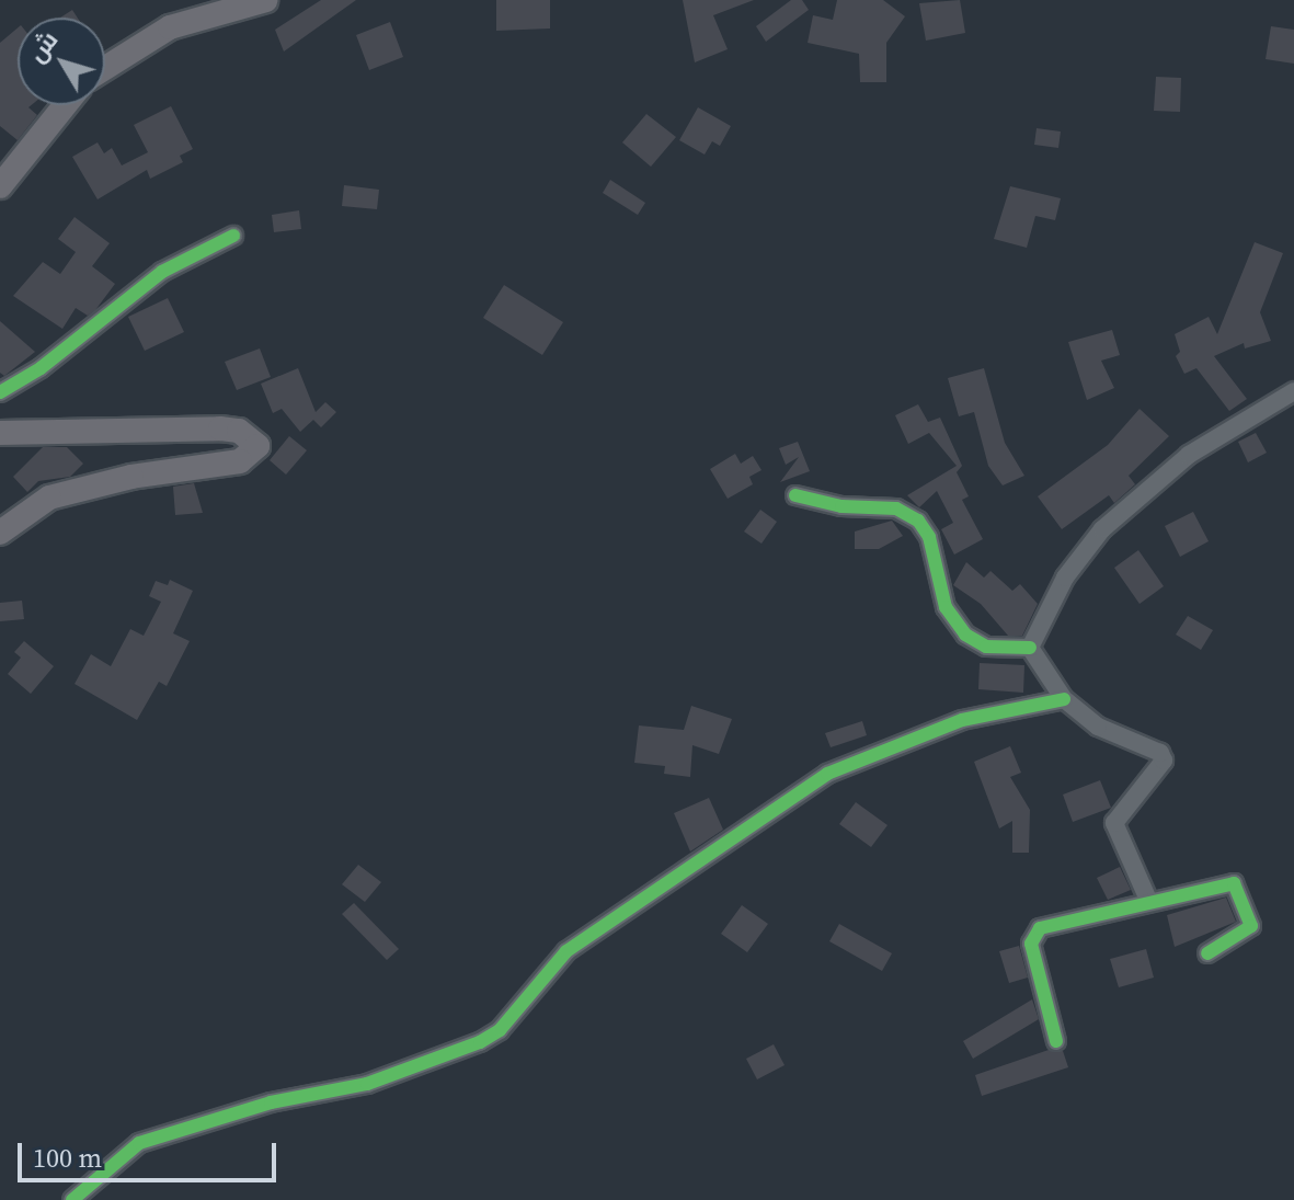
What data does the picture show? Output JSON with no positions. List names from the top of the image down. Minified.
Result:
{"scale_bar":"100 m","north":"top left"}
